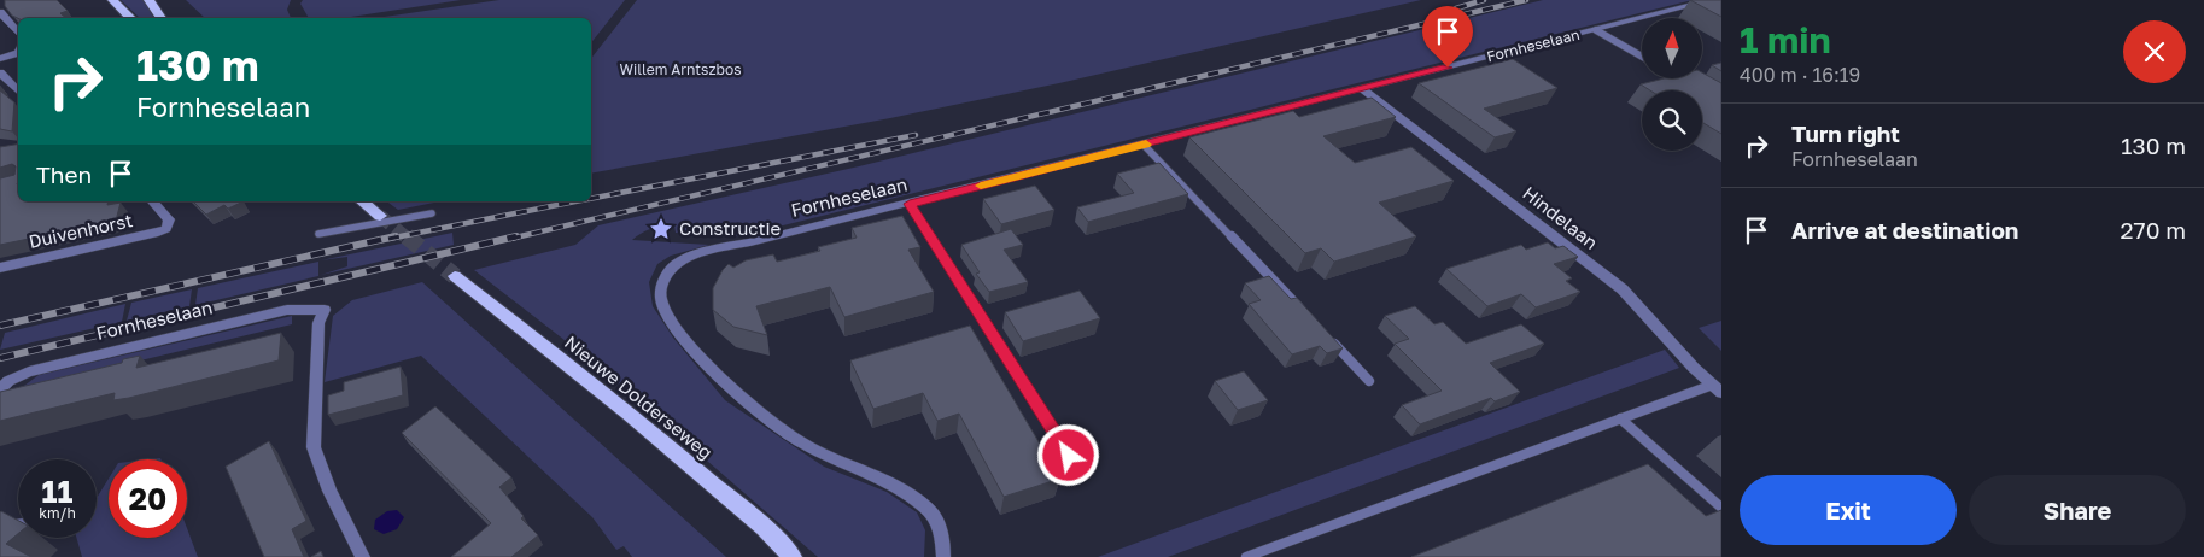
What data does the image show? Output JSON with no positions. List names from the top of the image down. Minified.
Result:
{"streets":{"main road":["Nieuwe Dolderseweg"],"street":["Fornheselaan","Hindelaan","Duivenhorst"]},"crossings":[["Fornheselaan","Hindelaan"]],"parks":["Willem Arntszbos"],"places":{"place":["Constructie"]},"north":"top","page":{"heading":["1 min","400 m · 16:19"],"turn":["130 m","Fornheselaan"],"list":[{"name":"Turn right","note":"Fornheselaan","value":"130 m"},{"name":"Arrive at destination","value":"270 m"}],"then":"Then","speed":"11 km/h","limit":"20","buttons":["Exit","Share"]}}
